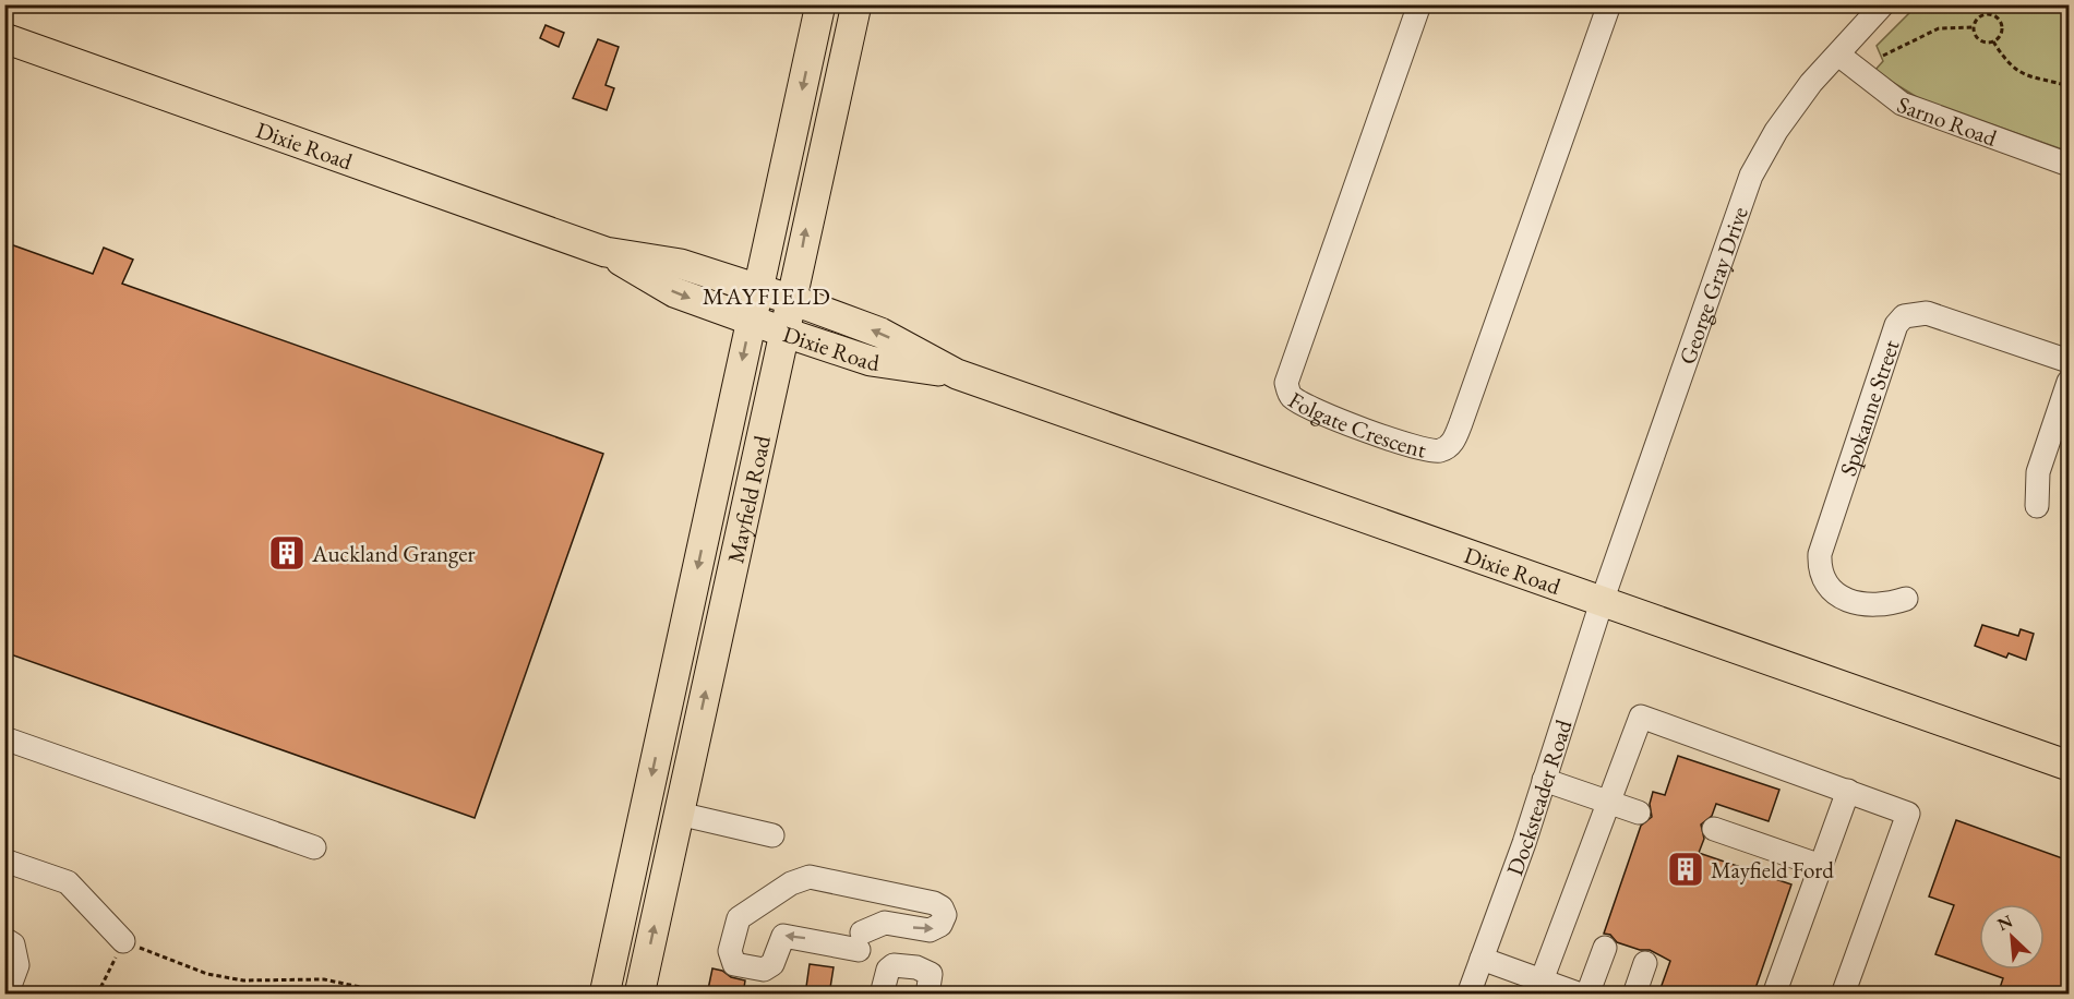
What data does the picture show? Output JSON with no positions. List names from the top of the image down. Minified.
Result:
{"streets":{"main road":["Dixie Road","Mayfield Road"],"street":["Sarno Road","George Gray Drive","Spokanne Street","Folgate Crescent","Docksteader Road"]},"crossings":[["Sarno Road","George Gray Drive"],["Dixie Road","George Gray Drive"],["Dixie Road","Mayfield Road"],["Dixie Road","Docksteader Road"],["George Gray Drive","Docksteader Road"]],"districts":["MAYFIELD"],"places":{"building":["Auckland Granger","Mayfield Ford"]},"north":"top left"}
